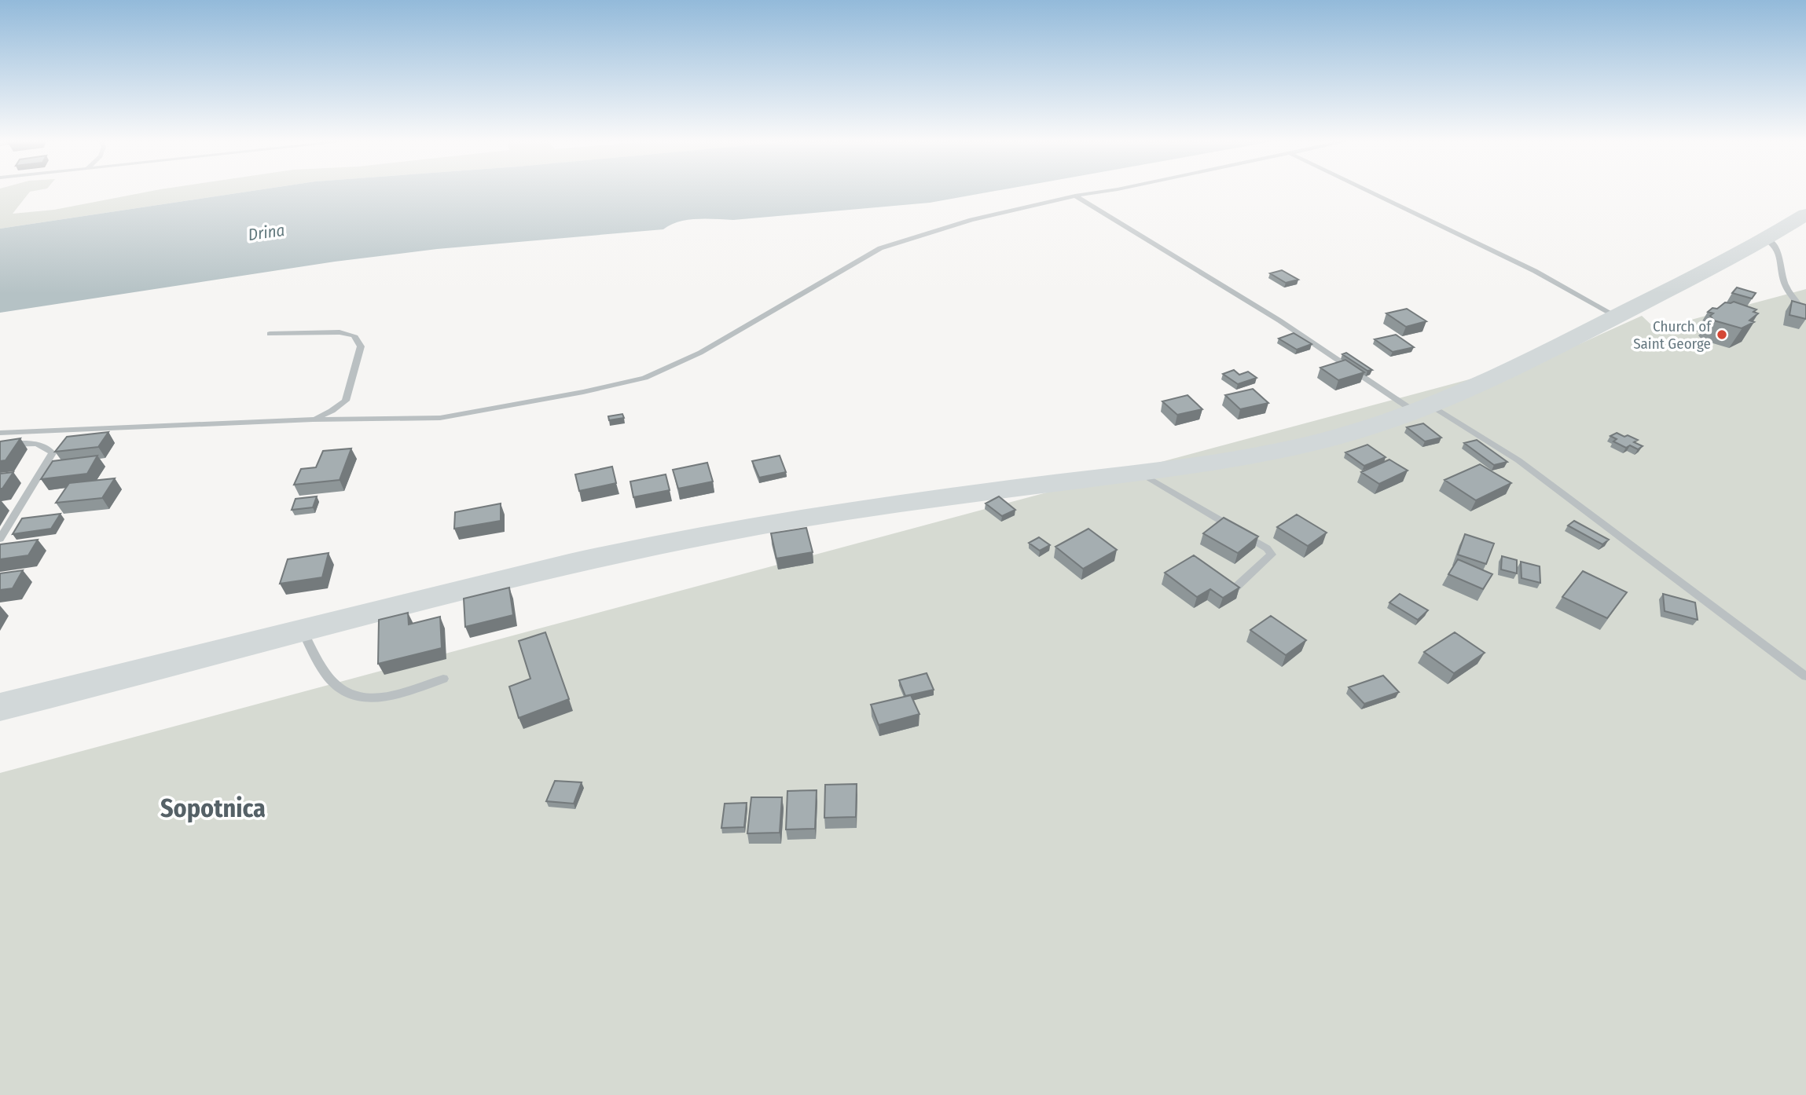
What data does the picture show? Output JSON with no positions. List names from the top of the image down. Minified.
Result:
{"districts":["Sopotnica"],"water":["Drina"],"places":["Church of Saint George"]}
